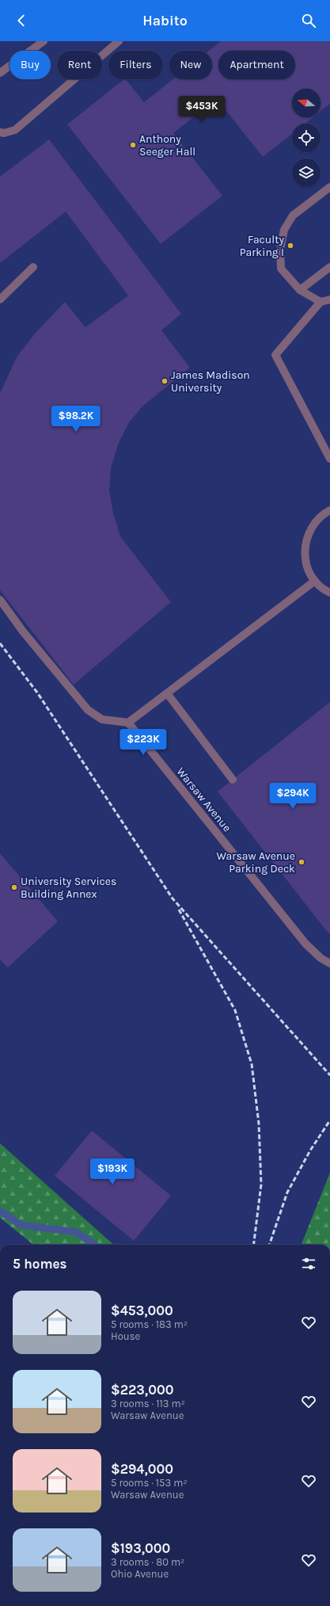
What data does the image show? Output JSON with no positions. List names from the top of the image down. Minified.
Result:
{"streets":{"street":["Warsaw Avenue"]},"places":["Anthony Seeger Hall","Faculty Parking I","James Madison University","Warsaw Avenue Parking Deck","University Services Building Annex"],"north":"left","page":{"header":"Habito","chip":["Buy","Rent","Filters","New","Apartment"],"price":["$453K","$98.2K","$223K","$294K","$193K"],"heading":"5 homes","list":[{"name":"$453,000","note":"5 rooms · 183 m² · House"},{"name":"$223,000","note":"3 rooms · 113 m² · Warsaw Avenue"},{"name":"$294,000","note":"5 rooms · 153 m² · Warsaw Avenue"},{"name":"$193,000","note":"3 rooms · 80 m² · Ohio Avenue"}]}}
